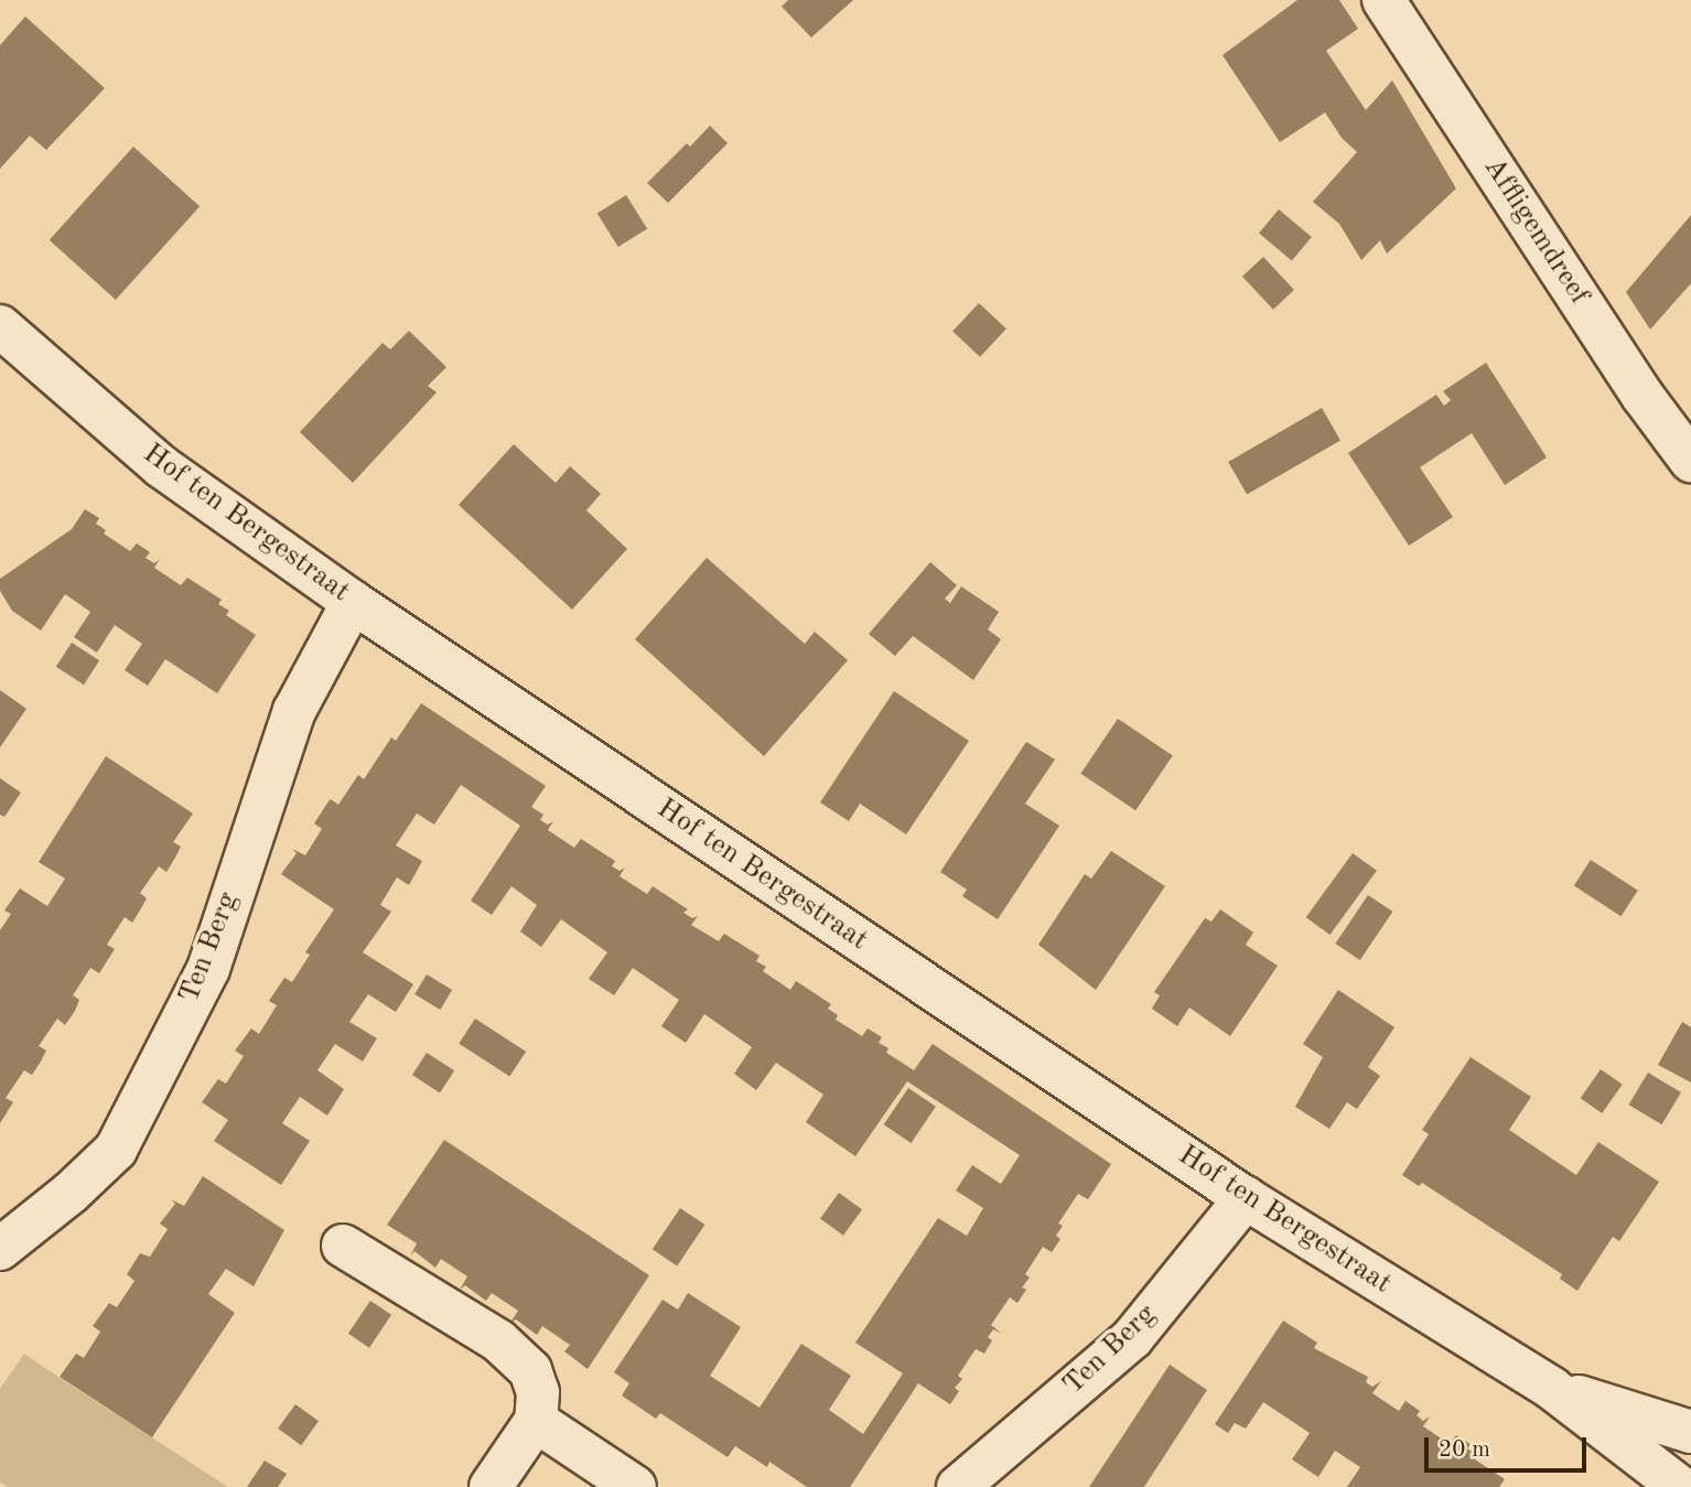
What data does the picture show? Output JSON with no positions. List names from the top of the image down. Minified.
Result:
{"streets":{"street":["Affligemdreef","Hof ten Bergestraat","Ten Berg"]},"crossings":[["Hof ten Bergestraat","Ten Berg"]],"scale_bar":"20 m"}
